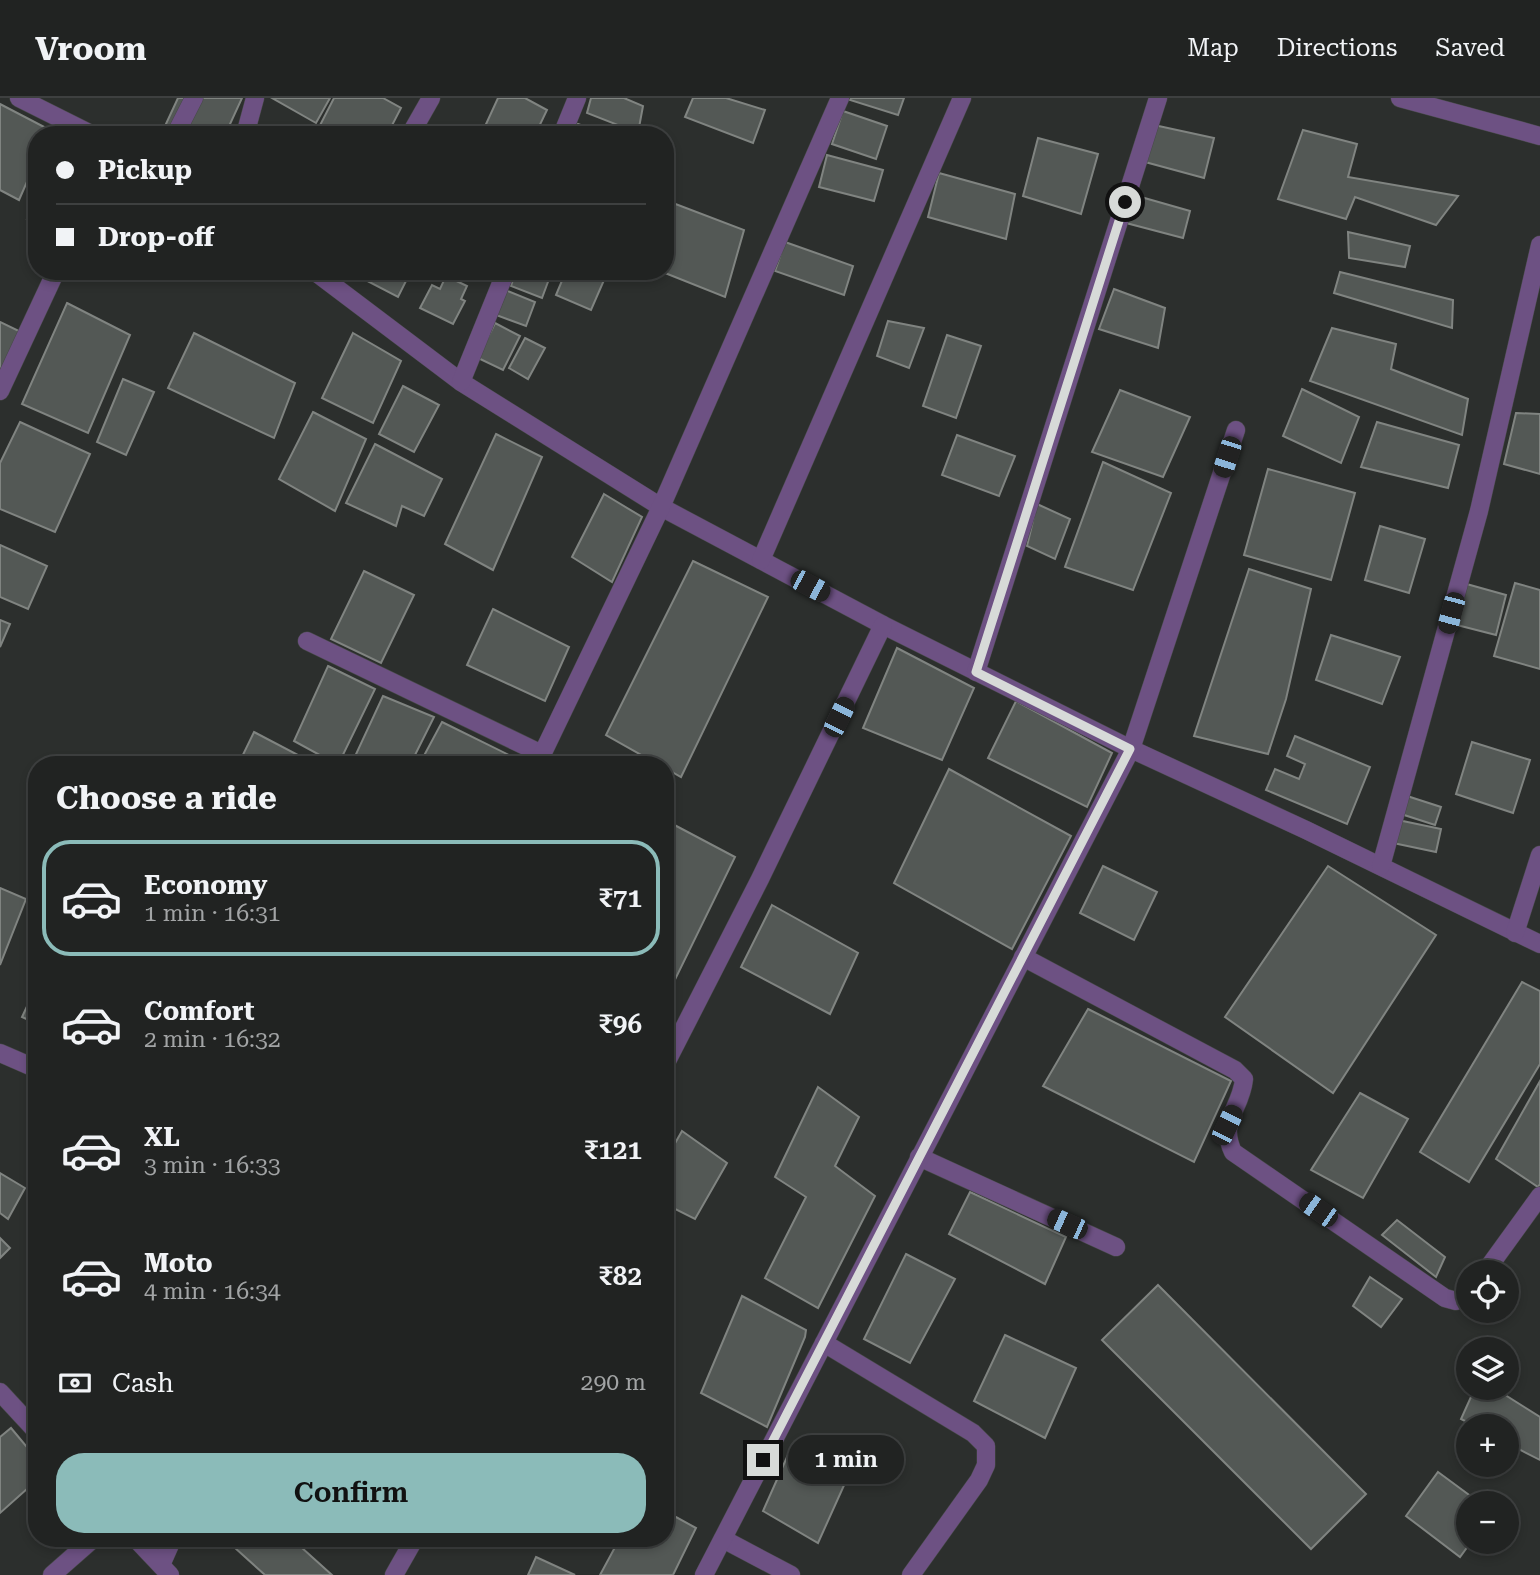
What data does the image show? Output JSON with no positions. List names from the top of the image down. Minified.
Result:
{"page":{"header":"Vroom","nav":["Map","Directions","Saved"],"banner":["Pickup","Drop-off"],"heading":"Choose a ride","list":[{"name":"Economy","note":"1 min · 16:31","value":"₹71"},{"name":"Comfort","note":"2 min · 16:32","value":"₹96"},{"name":"XL","note":"3 min · 16:33","value":"₹121"},{"name":"Moto","note":"4 min · 16:34","value":"₹82"}],"map_buttons":["+","−"],"pay":["Cash","290 m"],"bubble":"1 min","buttons":"Confirm"}}
